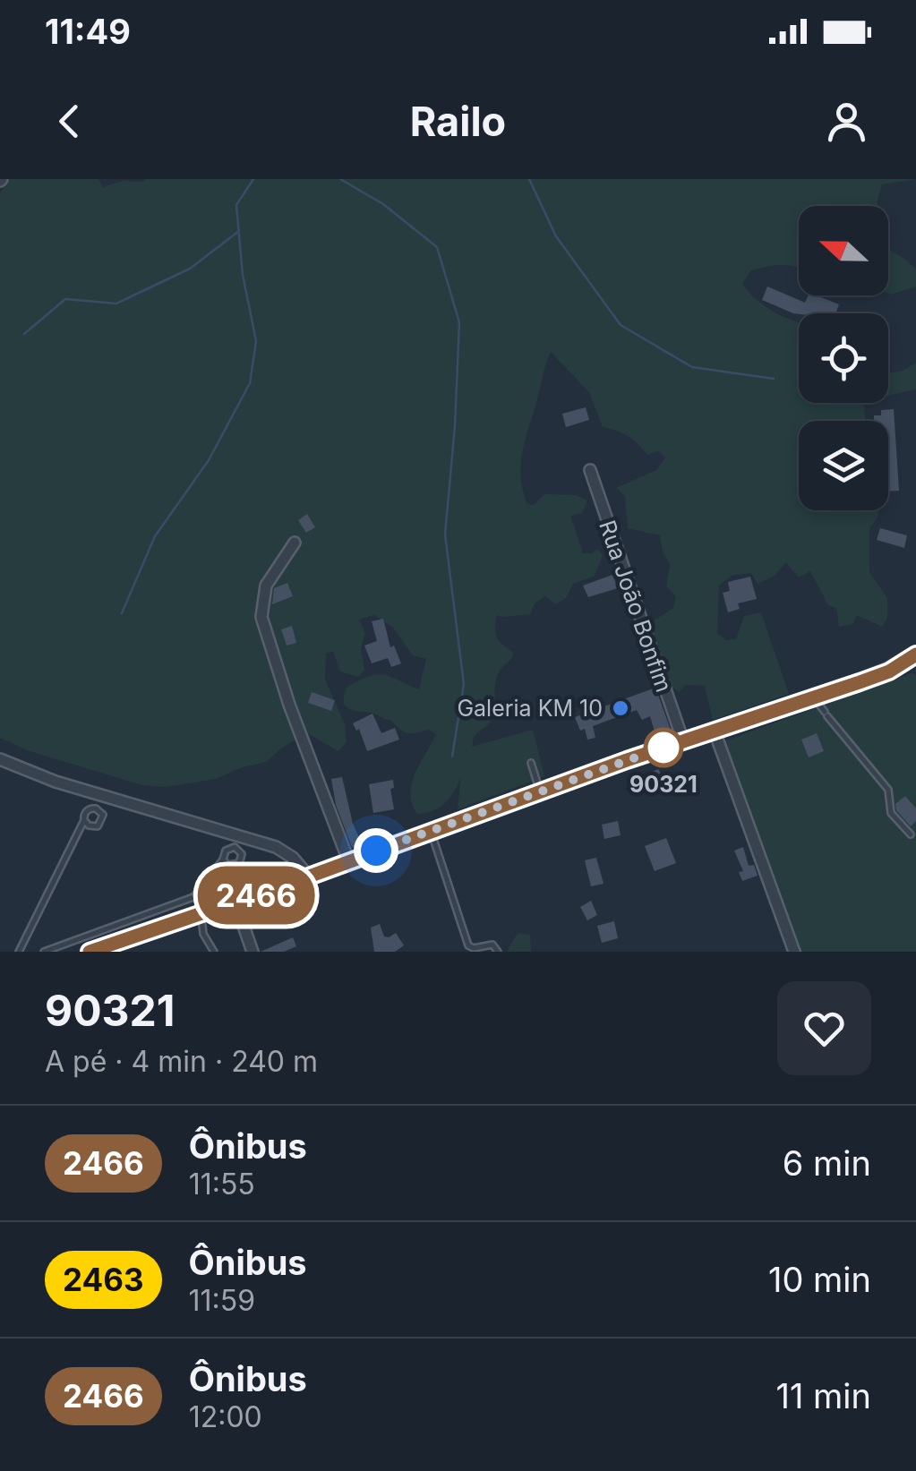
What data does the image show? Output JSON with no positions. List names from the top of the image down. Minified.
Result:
{"streets":{"street":["Rua João Bonfim"]},"places":["Galeria KM 10","90321"],"lines":["bus line 2466"],"north":"left","page":{"status":"11:49","header":"Railo","on_map":"2466","heading":["90321","A pé · 4 min · 240 m"],"list":[{"mark":"2466","name":"Ônibus","note":"11:55","value":"6 min"},{"mark":"2463","name":"Ônibus","note":"11:59","value":"10 min"},{"mark":"2466","name":"Ônibus","note":"12:00","value":"11 min"}]}}
